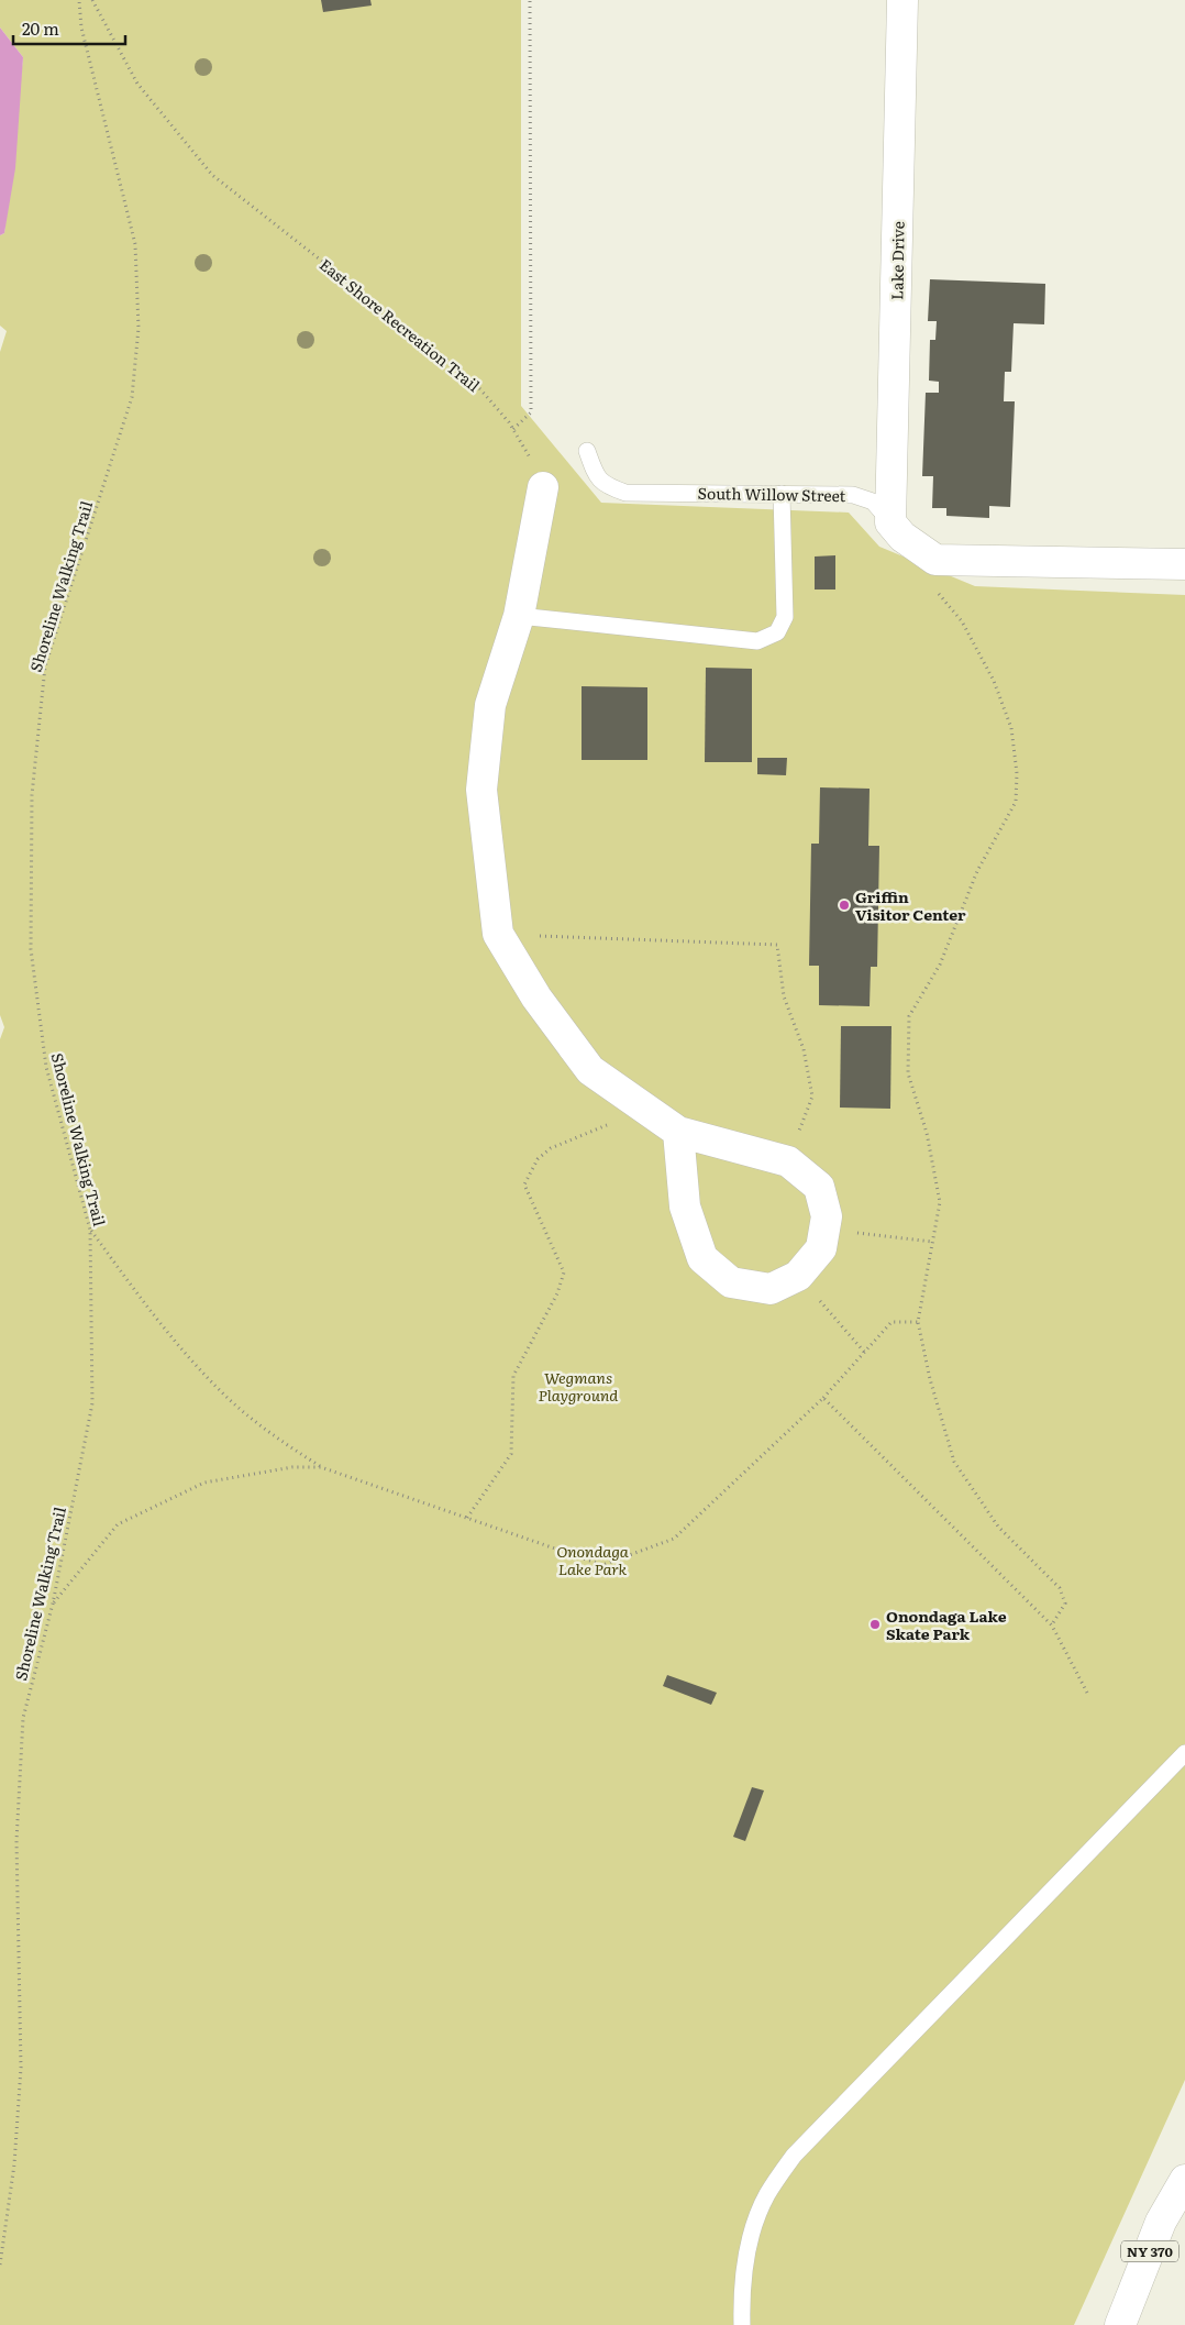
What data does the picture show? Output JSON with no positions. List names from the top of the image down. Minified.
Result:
{"streets":{"street":["Lake Drive","South Willow Street","NY 370"],"path":["East Shore Recreation Trail","Shoreline Walking Trail"]},"crossings":[["Lake Drive","South Willow Street"]],"parks":["Wegmans Playground","Onondaga Lake Park"],"places":["Griffin Visitor Center","Onondaga Lake Skate Park"],"scale_bar":"20 m"}
